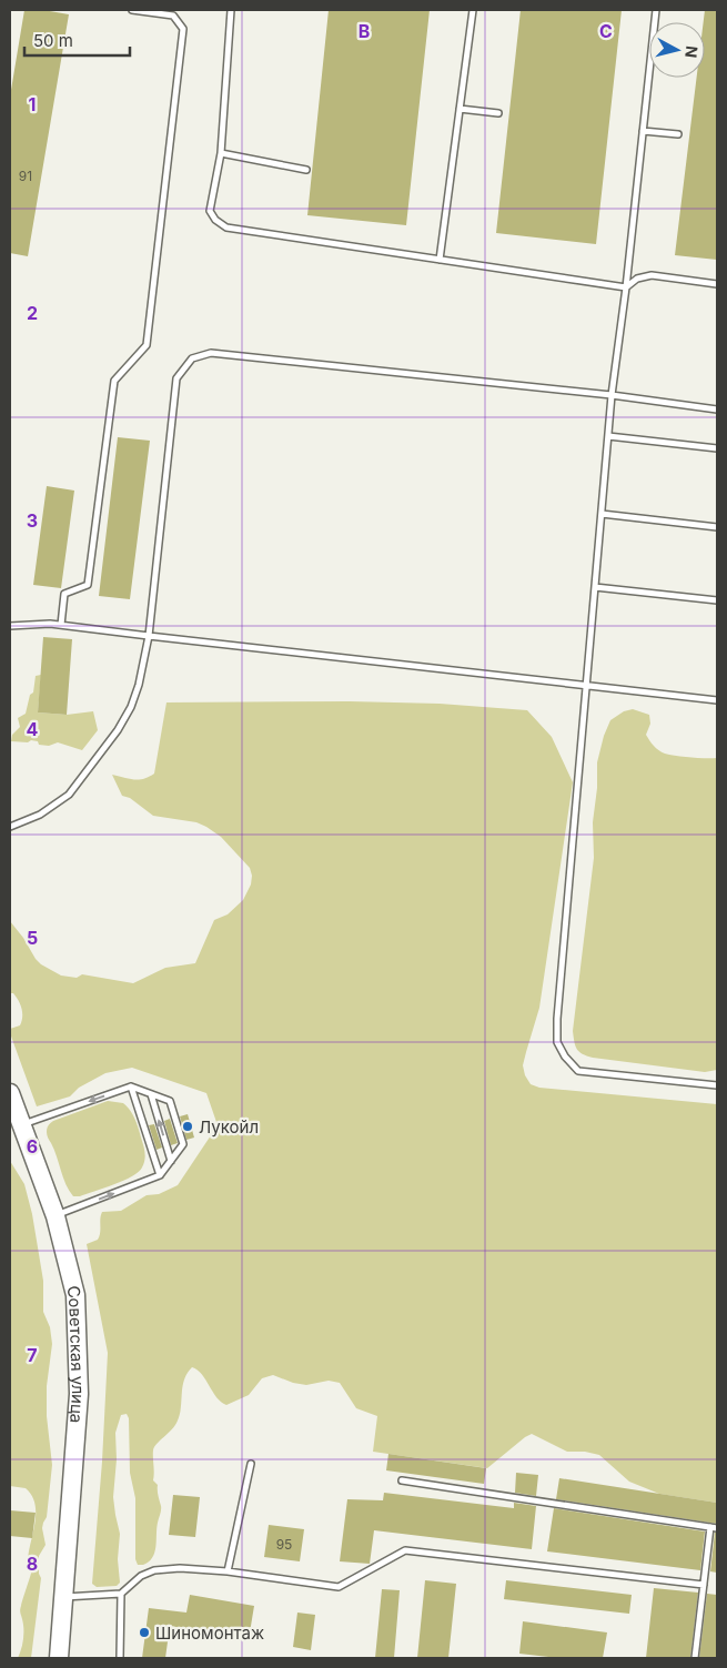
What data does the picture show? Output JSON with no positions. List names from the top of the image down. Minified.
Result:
{"streets":{"main road":["Советская улица"]},"places":["Лукойл","Шиномонтаж"],"house_numbers":["91","95"],"scale_bar":"50 m","north":"right","grid":{"columns":["B","C"],"rows":["1","2","3","4","5","6","7","8"]}}
